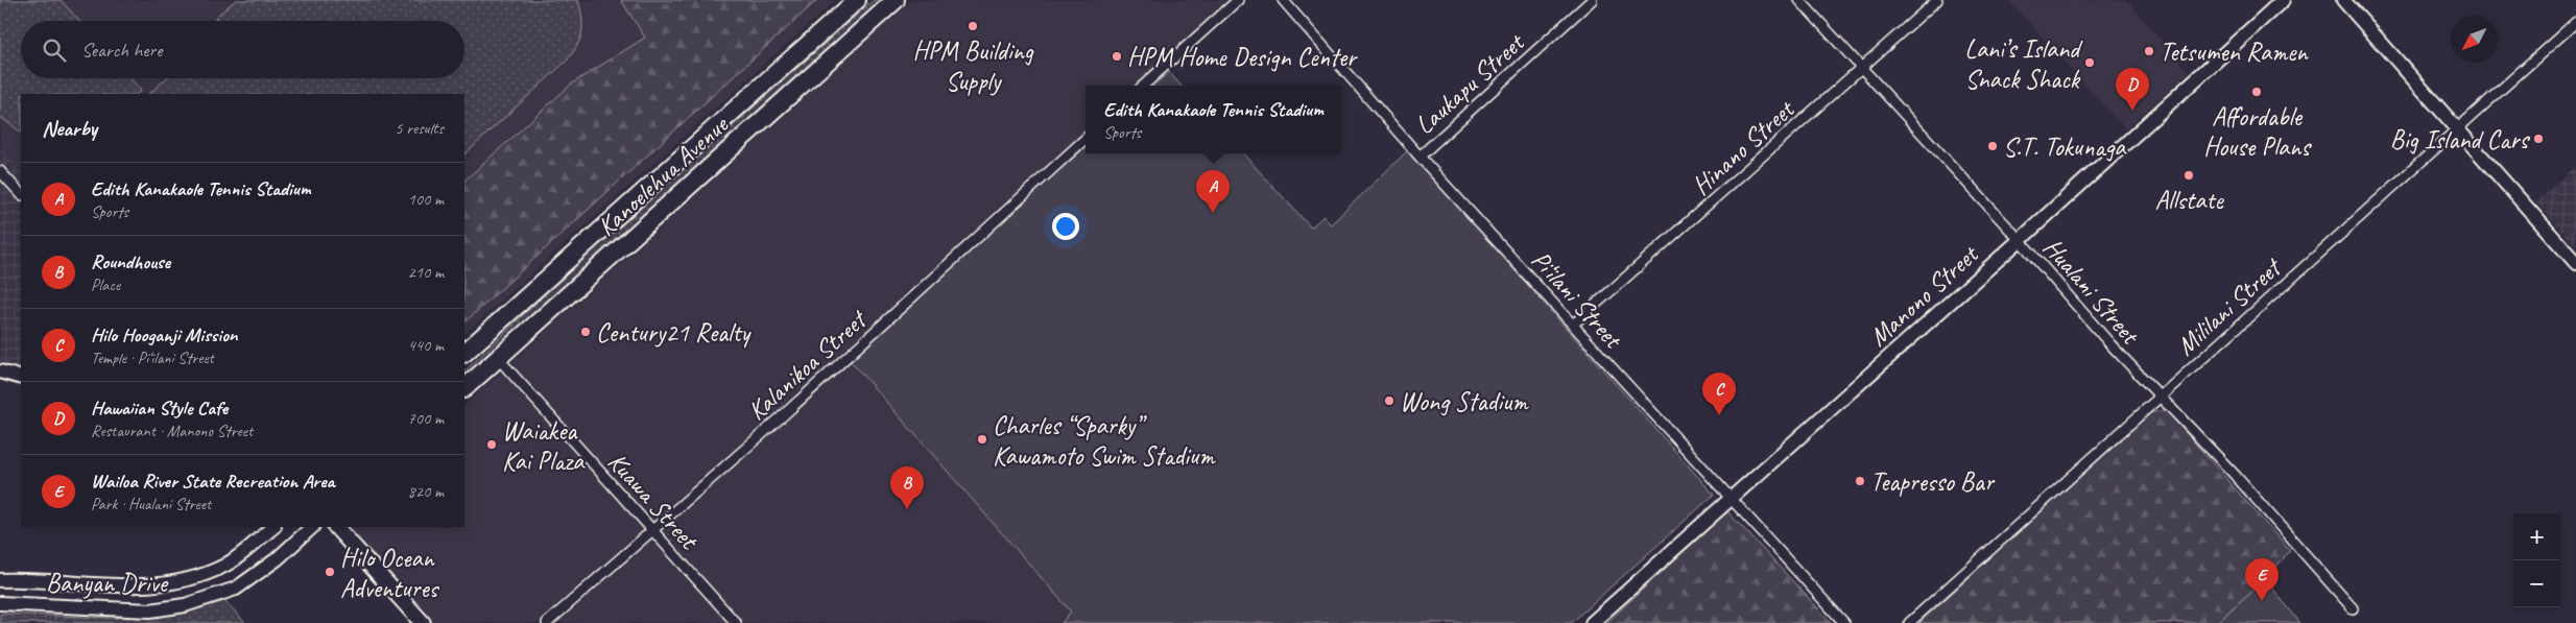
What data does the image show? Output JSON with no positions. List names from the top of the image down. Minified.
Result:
{"streets":{"highway":["Kanoelehua Avenue"],"street":["Laukapu Street","Hinano Street","Hualani Street","Manono Street","Pi‘ilani Street","Mililani Street","Kalanikoa Street","Kuawa Street","Banyan Drive"]},"crossings":[["Laukapu Street","Pi‘ilani Street"],["Hinano Street","Hualani Street"],["Hinano Street","Pi‘ilani Street"],["Kanoelehua Avenue","Kuawa Street"],["Hualani Street","Manono Street"],["Hualani Street","Mililani Street"],["Manono Street","Pi‘ilani Street"],["Kalanikoa Street","Kuawa Street"]],"places":["HPM Building Supply","Tetsumen Ramen","HPM Home Design Center","Lani’s Island Snack Shack","Affordable House Plans","Big Island Cars","S.T. Tokunaga","Allstate","Century21 Realty","Wong Stadium","Charles “Sparky” Kawamoto Swim Stadium","Waiakea Kai Plaza","Teapresso Bar","Hilo Ocean Adventures"],"north":"bottom left","page":{"search":"Search here","pins":["D","A","C","B","E"],"popup":["Edith Kanakaole Tennis Stadium","Sports"],"heading":["Nearby","5 results"],"list":[{"mark":"A","name":"Edith Kanakaole Tennis Stadium","note":"Sports","value":"100 m"},{"mark":"B","name":"Roundhouse","note":"Place","value":"210 m"},{"mark":"C","name":"Hilo Hooganji Mission","note":"Temple · Pi‘ilani Street","value":"440 m"},{"mark":"D","name":"Hawaiian Style Cafe","note":"Restaurant · Manono Street","value":"700 m"},{"mark":"E","name":"Wailoa River State Recreation Area","note":"Park · Hualani Street","value":"820 m"}],"map_buttons":["+","−"]}}
